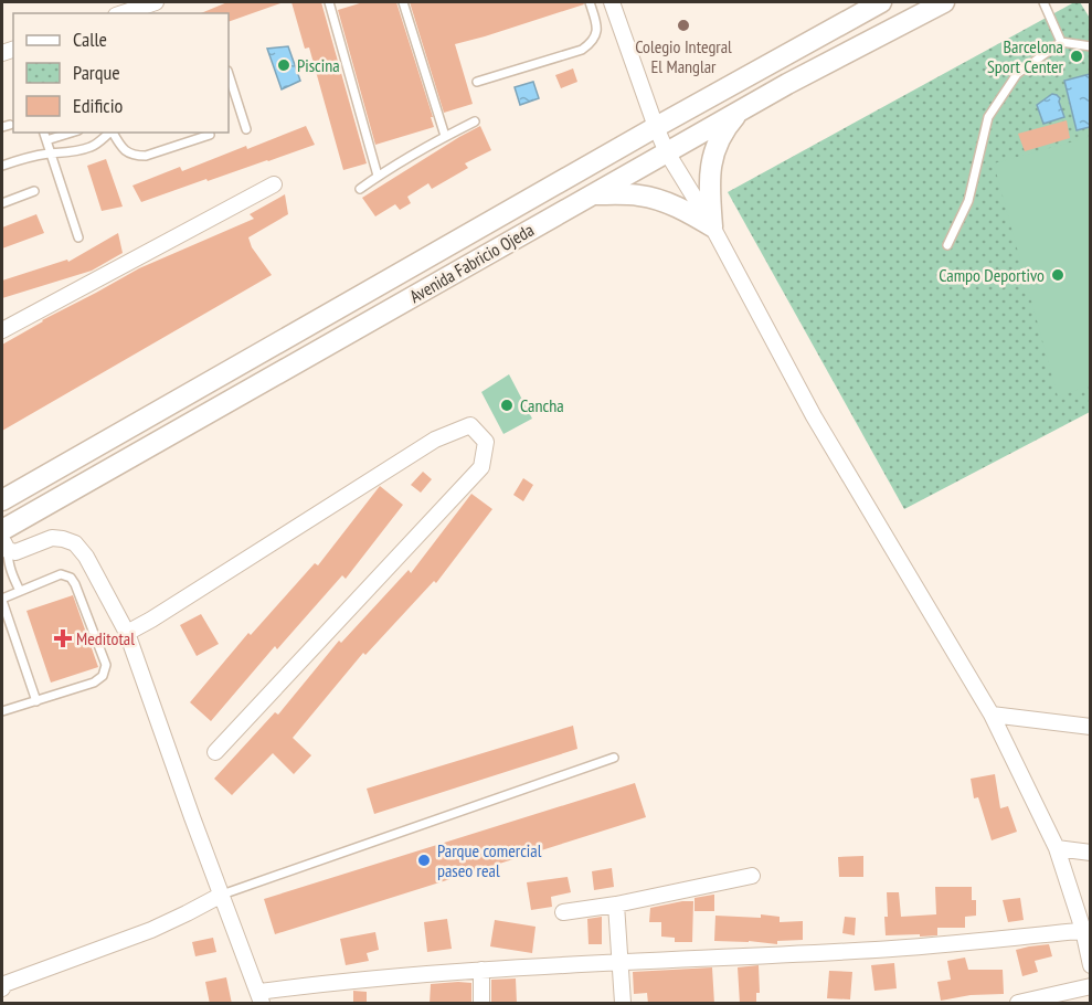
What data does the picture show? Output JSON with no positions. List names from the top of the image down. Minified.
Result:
{"streets":{"street":["Avenida Fabricio Ojeda"]},"places":{"other":["Colegio Integral El Manglar","Barcelona Sport Center","Piscina","Campo Deportivo","Cancha","Parque comercial paseo real"],"health":["Meditotal"]},"legend":["Calle","Parque","Edificio"]}
